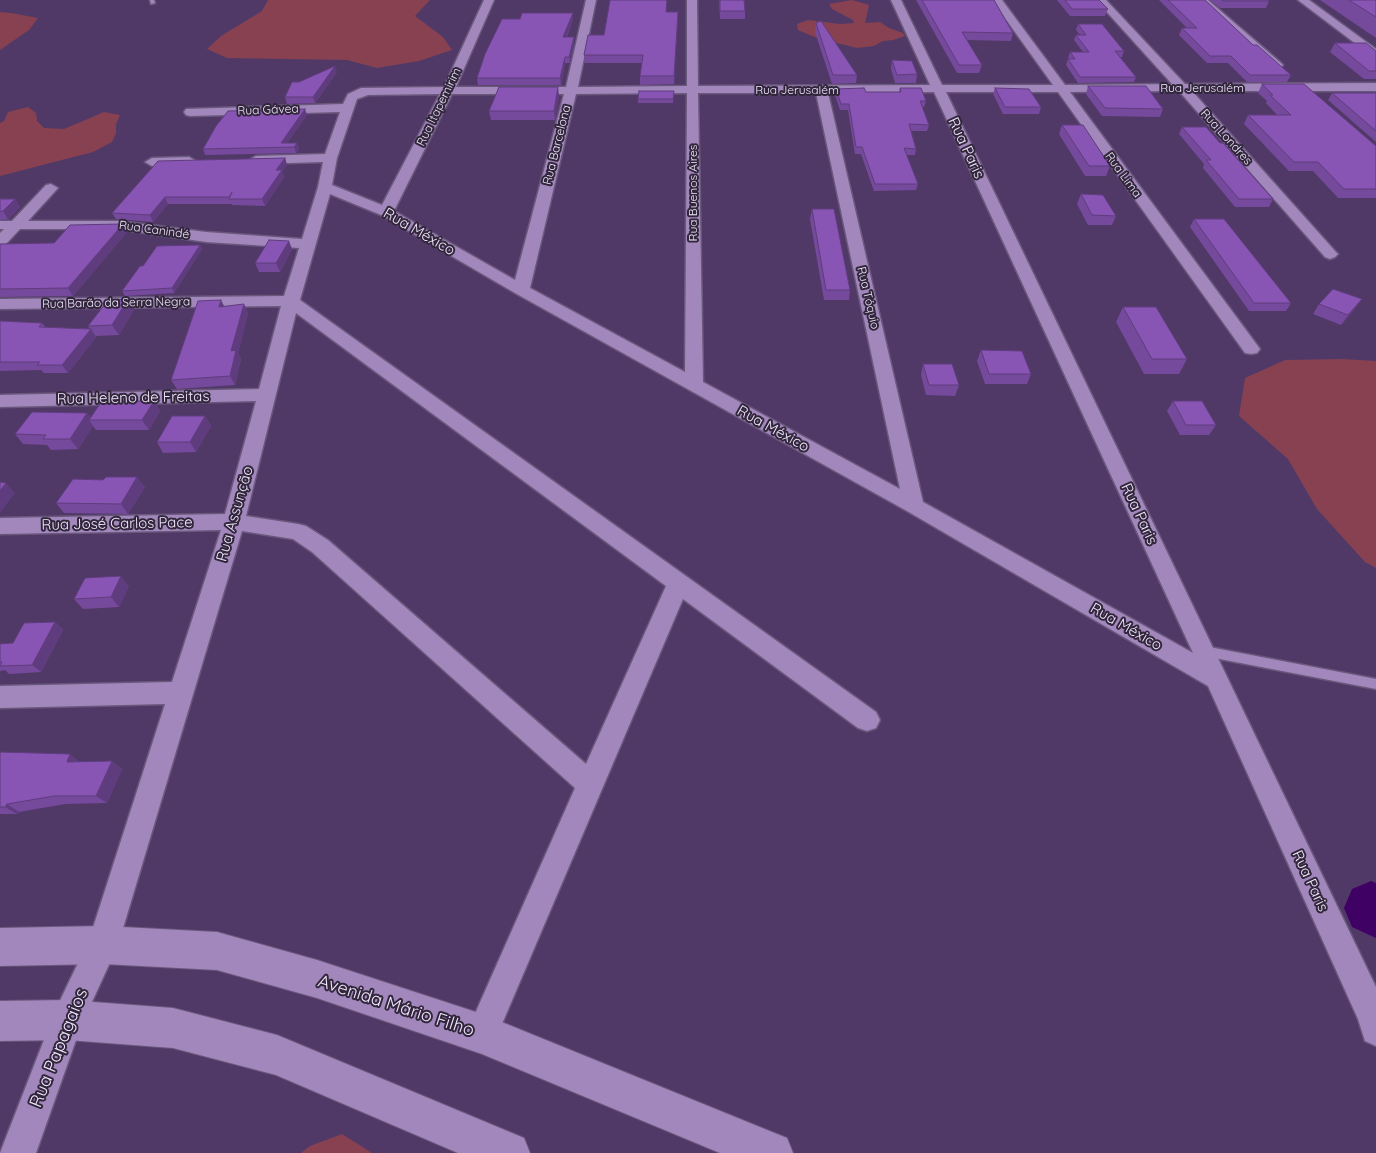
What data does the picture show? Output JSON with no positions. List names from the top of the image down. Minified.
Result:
{"streets":{"main road":["Avenida Mário Filho"],"street":["Rua Jerusalém","Rua Itapemirim","Rua Gávea","Rua Londres","Rua Barcelona","Rua Paris","Rua Lima","Rua Buenos Aires","Rua Canindé","Rua México","Rua Tóquio","Rua Barão da Serra Negra","Rua Heleno de Freitas","Rua Assunção","Rua José Carlos Pace","Rua Papagaios"]},"crossings":[["Rua Jerusalém","Rua Itapemirim"],["Rua Jerusalém","Rua Londres"],["Rua Jerusalém","Rua Barcelona"],["Rua Jerusalém","Rua Paris"],["Rua Jerusalém","Rua Lima"],["Rua Jerusalém","Rua Buenos Aires"],["Rua Jerusalém","Rua Tóquio"],["Rua Jerusalém","Rua Assunção"],["Rua Itapemirim","Rua México"],["Rua Gávea","Rua Assunção"],["Rua Barcelona","Rua México"],["Rua Paris","Rua México"],["Rua Buenos Aires","Rua México"],["Rua Canindé","Rua Assunção"],["Rua México","Rua Tóquio"],["Rua México","Rua Assunção"],["Rua Barão da Serra Negra","Rua Assunção"],["Rua Heleno de Freitas","Rua Assunção"],["Rua Assunção","Rua José Carlos Pace"],["Rua Assunção","Avenida Mário Filho"],["Rua Assunção","Rua Papagaios"],["Avenida Mário Filho","Rua Papagaios"]]}
